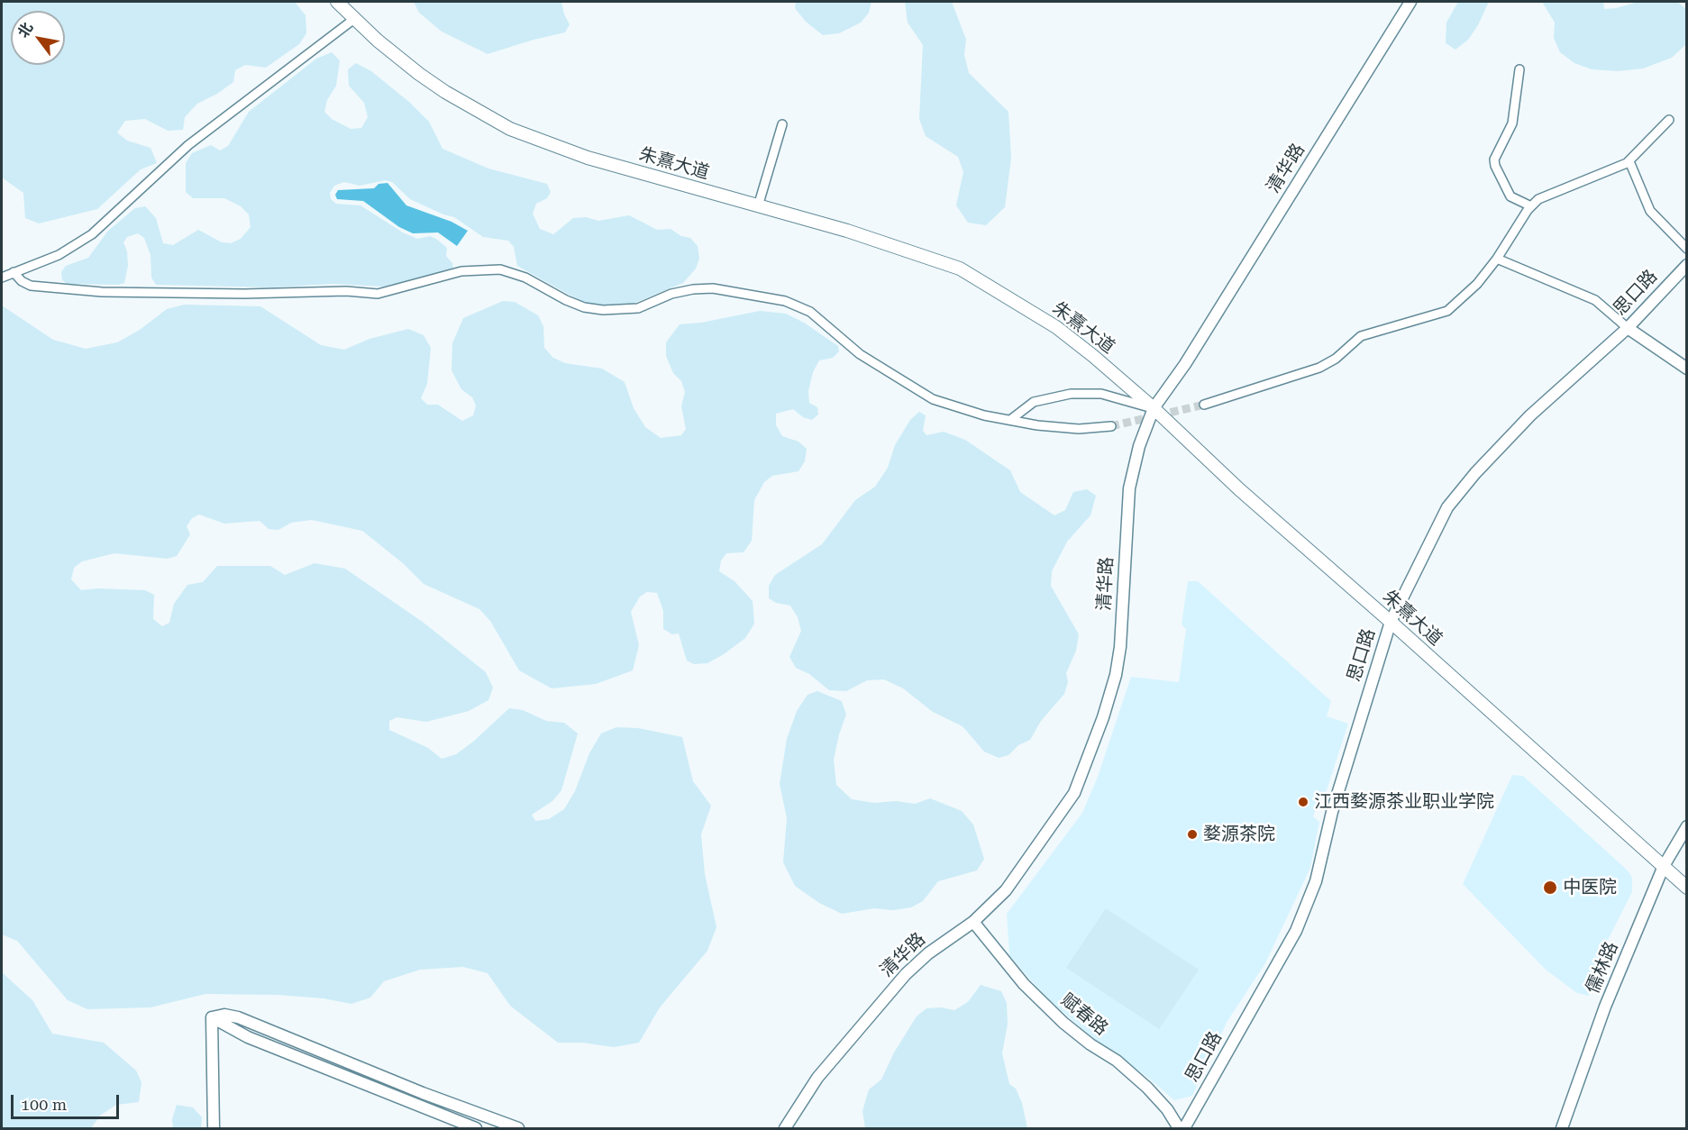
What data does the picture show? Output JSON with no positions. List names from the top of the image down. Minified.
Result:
{"streets":{"main road":["朱熹大道","清华路","思口路","儒林路","赋春路"]},"crossings":[["朱熹大道","清华路"],["朱熹大道","思口路"],["朱熹大道","儒林路"],["清华路","赋春路"]],"places":["江西婺源茶业职业学院","婺源茶院","中医院"],"scale_bar":"100 m","north":"top left"}
